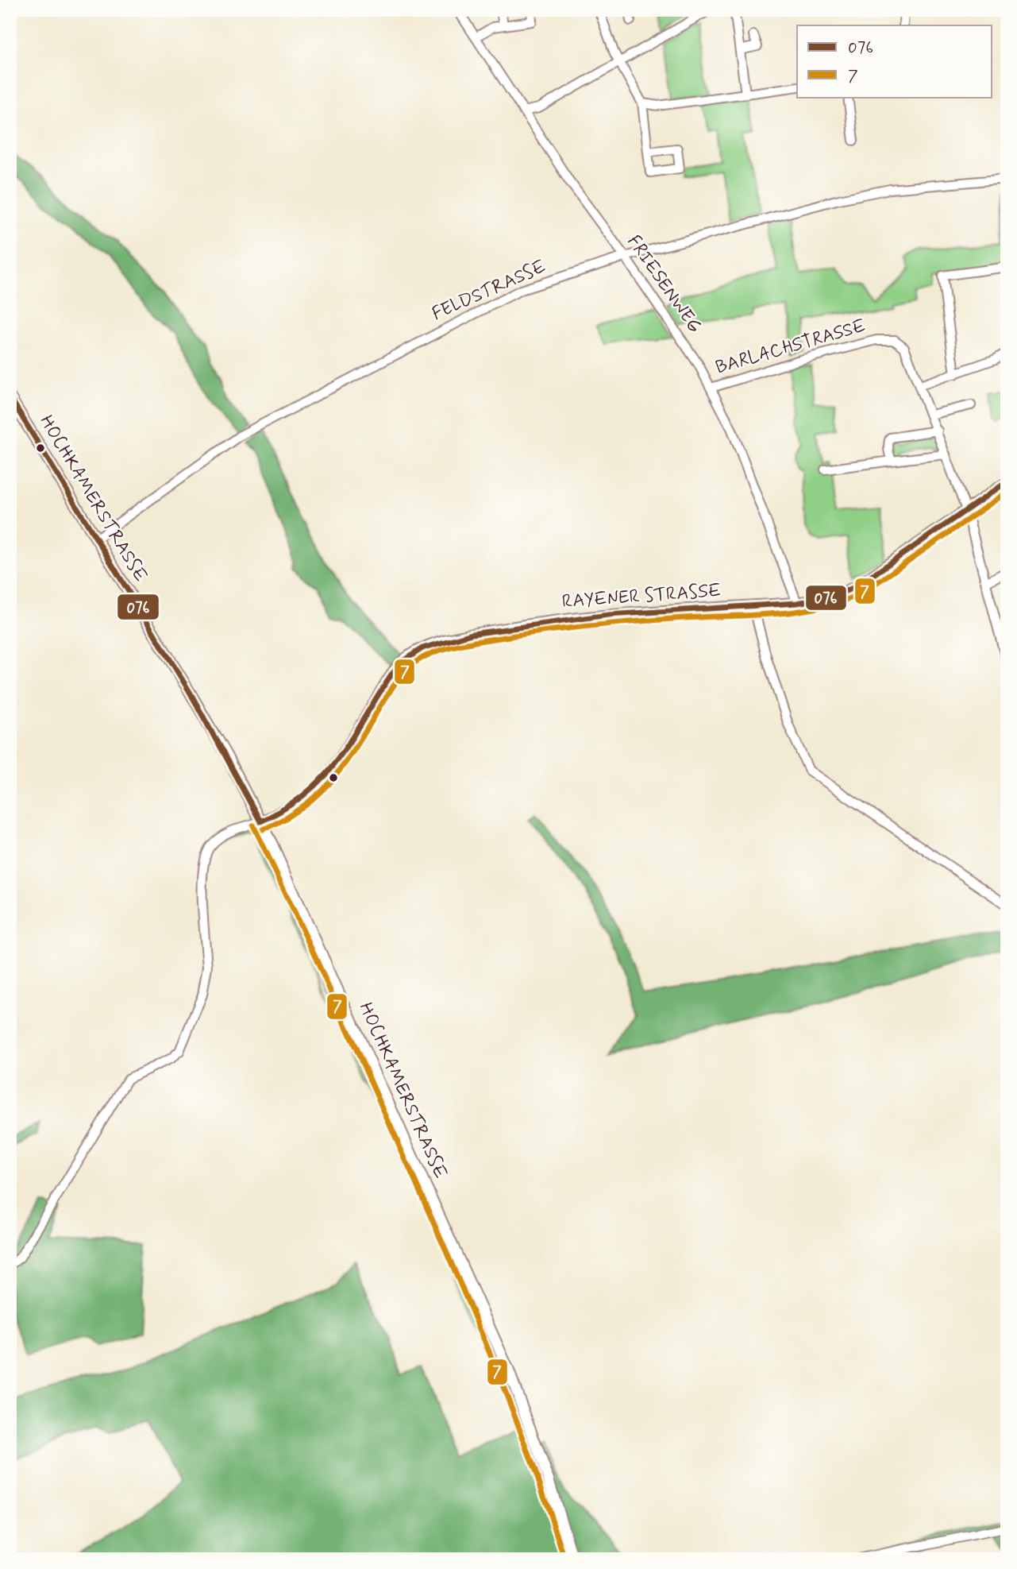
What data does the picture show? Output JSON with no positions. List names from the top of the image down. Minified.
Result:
{"streets":{"street":["FRIESENWEG","FELDSTRASSE","BARLACHSTRASSE","HOCHKAMERSTRASSE","RAYENER STRASSE"]},"crossings":[["FRIESENWEG","FELDSTRASSE"],["FRIESENWEG","BARLACHSTRASSE"],["FRIESENWEG","RAYENER STRASSE"],["FELDSTRASSE","HOCHKAMERSTRASSE"],["BARLACHSTRASSE","RAYENER STRASSE"],["HOCHKAMERSTRASSE","RAYENER STRASSE"]],"lines":["transit line 076","transit line 7"],"legend":["076","7"]}
